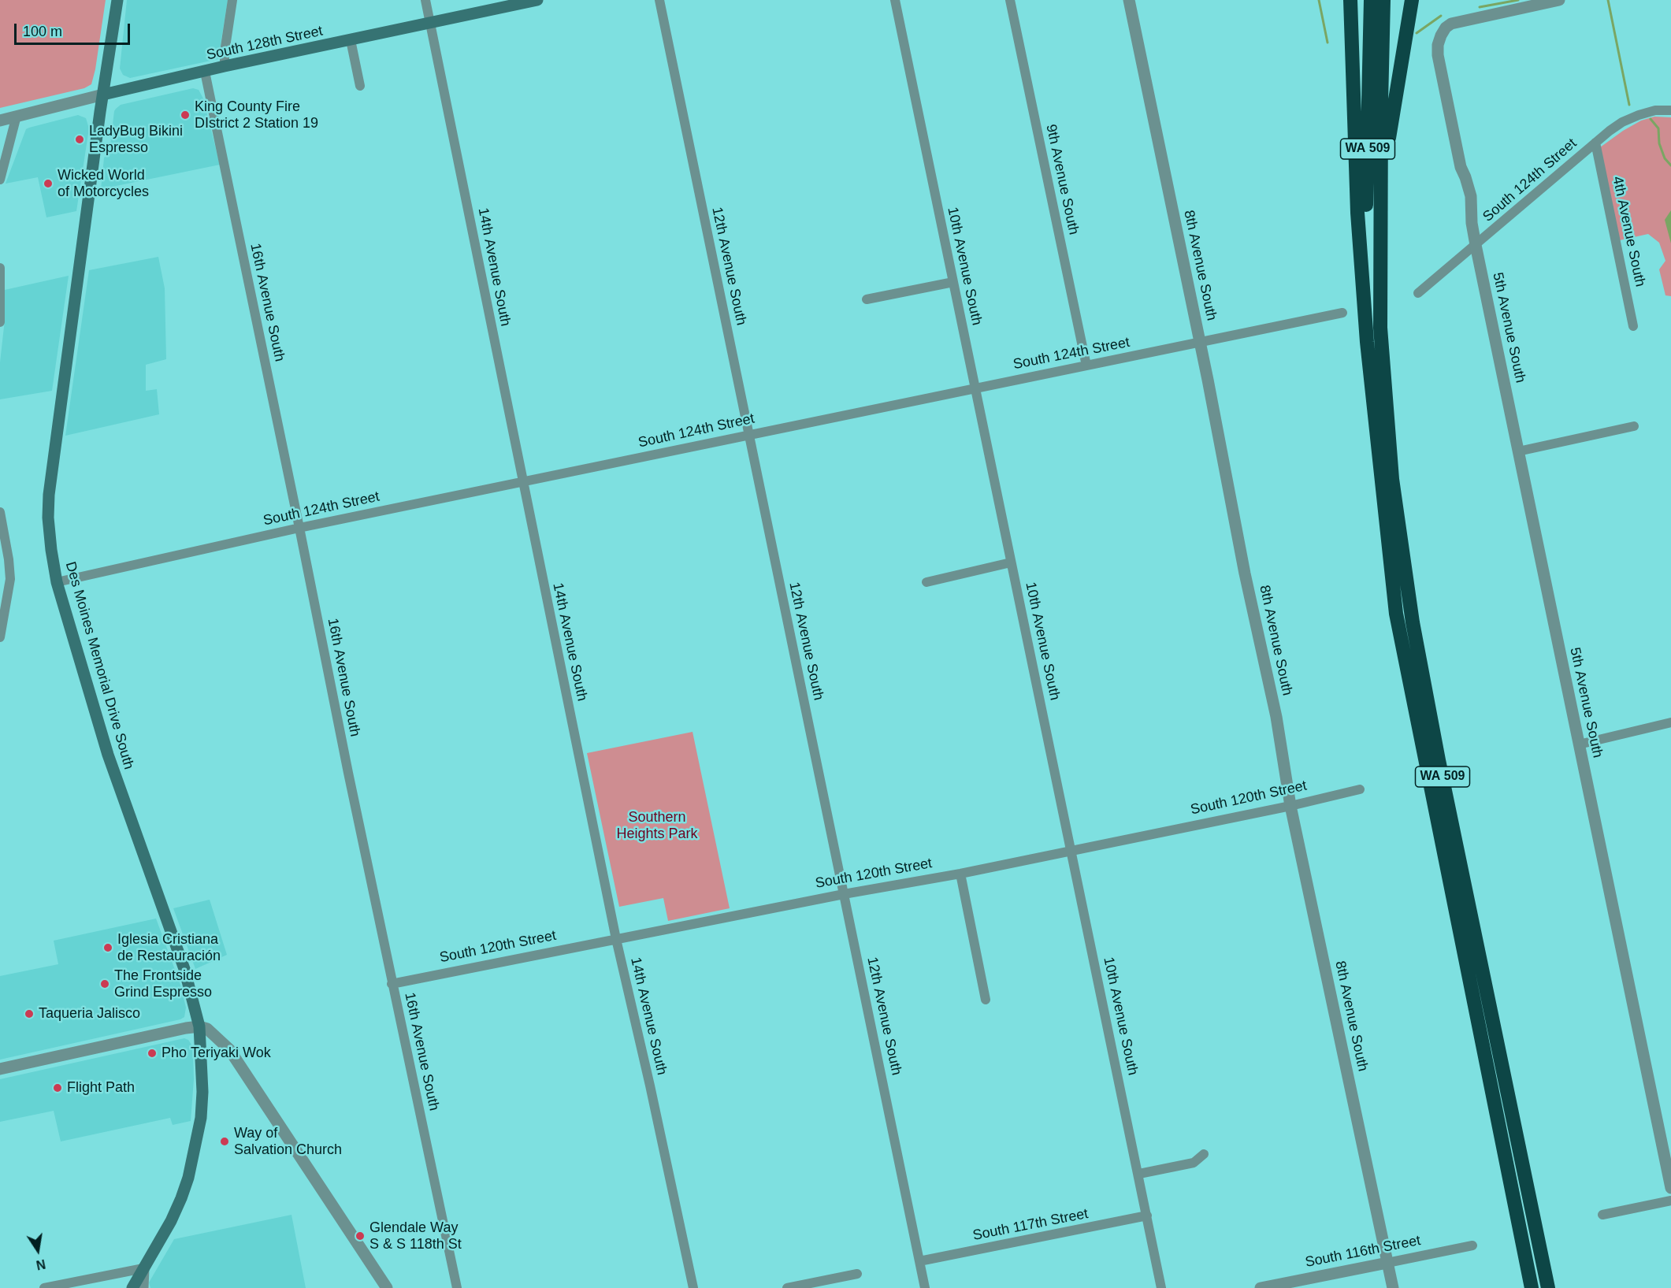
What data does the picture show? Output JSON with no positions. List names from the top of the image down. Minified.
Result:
{"streets":{"highway":["WA 509"],"main road":["South 128th Street","Des Moines Memorial Drive South"],"street":["9th Avenue South","South 124th Street","4th Avenue South","8th Avenue South","12th Avenue South","10th Avenue South","14th Avenue South","16th Avenue South","5th Avenue South","South 120th Street","South 117th Street","South 116th Street"]},"crossings":[["South 128th Street","14th Avenue South"],["South 128th Street","16th Avenue South"],["South 128th Street","Des Moines Memorial Drive South"],["9th Avenue South","South 124th Street"],["South 124th Street","4th Avenue South"],["South 124th Street","8th Avenue South"],["South 124th Street","12th Avenue South"],["South 124th Street","10th Avenue South"],["South 124th Street","14th Avenue South"],["South 124th Street","16th Avenue South"],["South 124th Street","5th Avenue South"],["South 124th Street","Des Moines Memorial Drive South"],["8th Avenue South","South 120th Street"],["8th Avenue South","South 116th Street"],["12th Avenue South","South 120th Street"],["12th Avenue South","South 117th Street"],["10th Avenue South","South 120th Street"],["10th Avenue South","South 117th Street"],["14th Avenue South","South 120th Street"],["16th Avenue South","South 120th Street"]],"parks":["Southern Heights Park"],"places":["King County Fire DIstrict 2 Station 19","LadyBug Bikini Espresso","Wicked World of Motorcycles","Iglesia Cristiana de Restauración","The Frontside Grind Espresso","Taqueria Jalisco","Pho Teriyaki Wok","Flight Path","Way of Salvation Church","Glendale Way S & S 118th St"],"scale_bar":"100 m","north":"bottom"}
